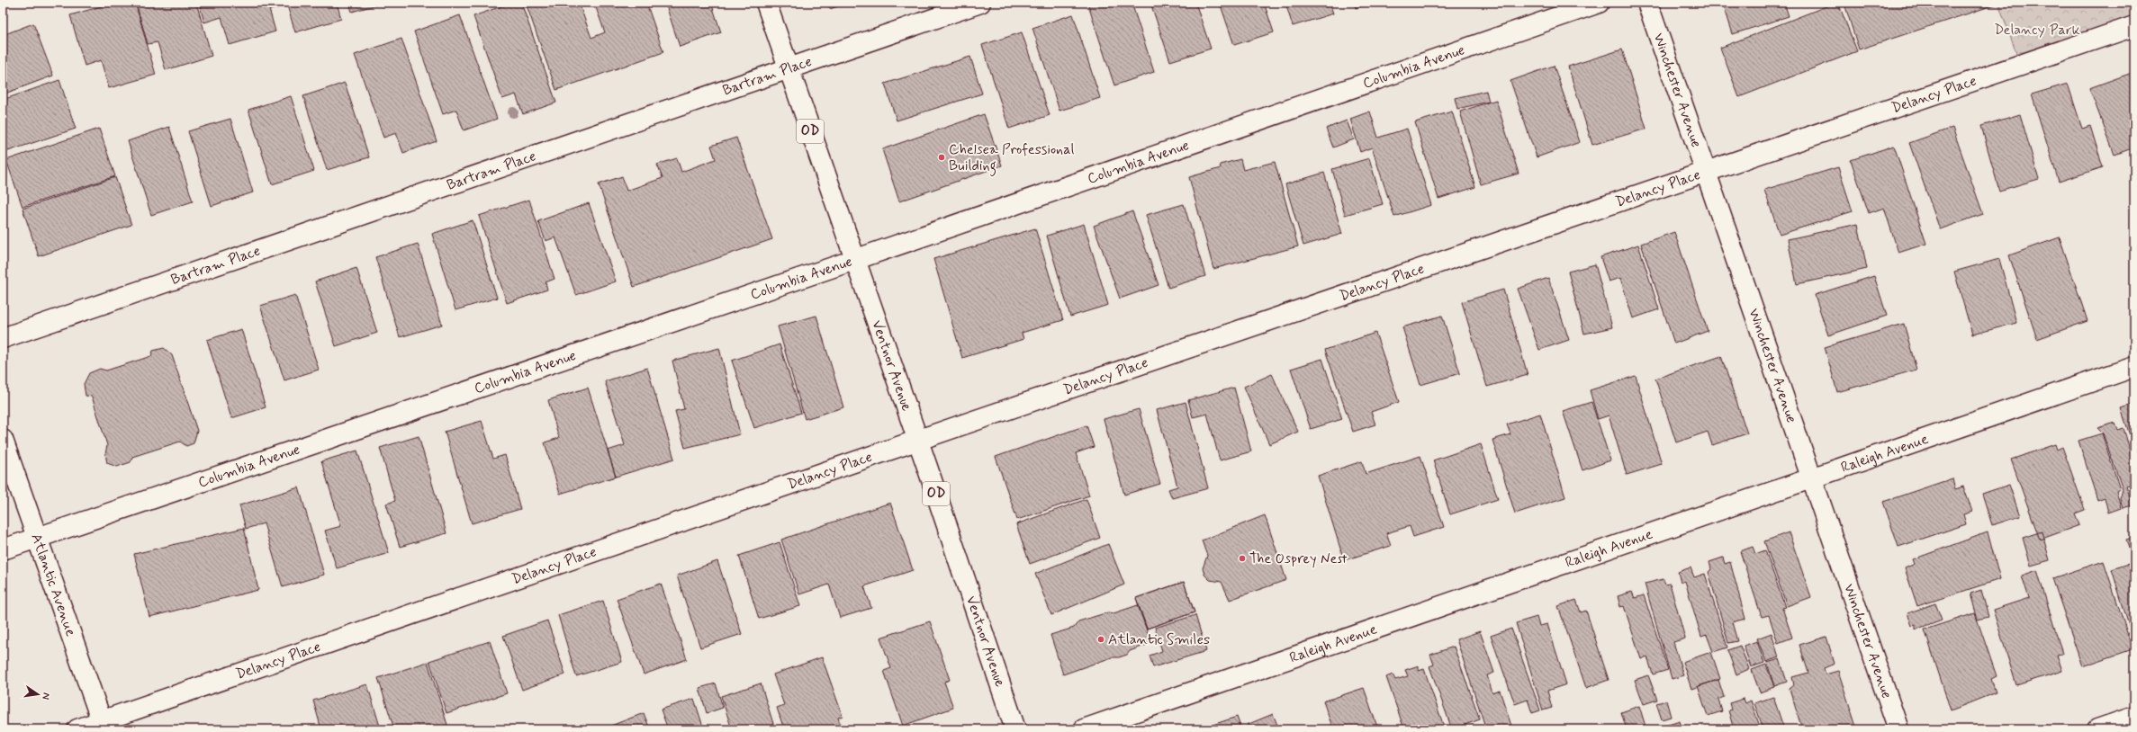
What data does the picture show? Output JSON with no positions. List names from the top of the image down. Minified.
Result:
{"streets":{"street":["Columbia Avenue","Bartram Place","Winchester Avenue","Delancy Place","OD","Ventnor Avenue","Raleigh Avenue","Atlantic Avenue"]},"crossings":[["Columbia Avenue","Ventnor Avenue"],["Columbia Avenue","Atlantic Avenue"],["Bartram Place","Ventnor Avenue"],["Winchester Avenue","Delancy Place"],["Winchester Avenue","Raleigh Avenue"],["Delancy Place","Ventnor Avenue"],["Delancy Place","Atlantic Avenue"]],"parks":["Delancy Park"],"places":["Chelsea Professional Building","The Osprey Nest","Atlantic Smiles"],"north":"right"}
